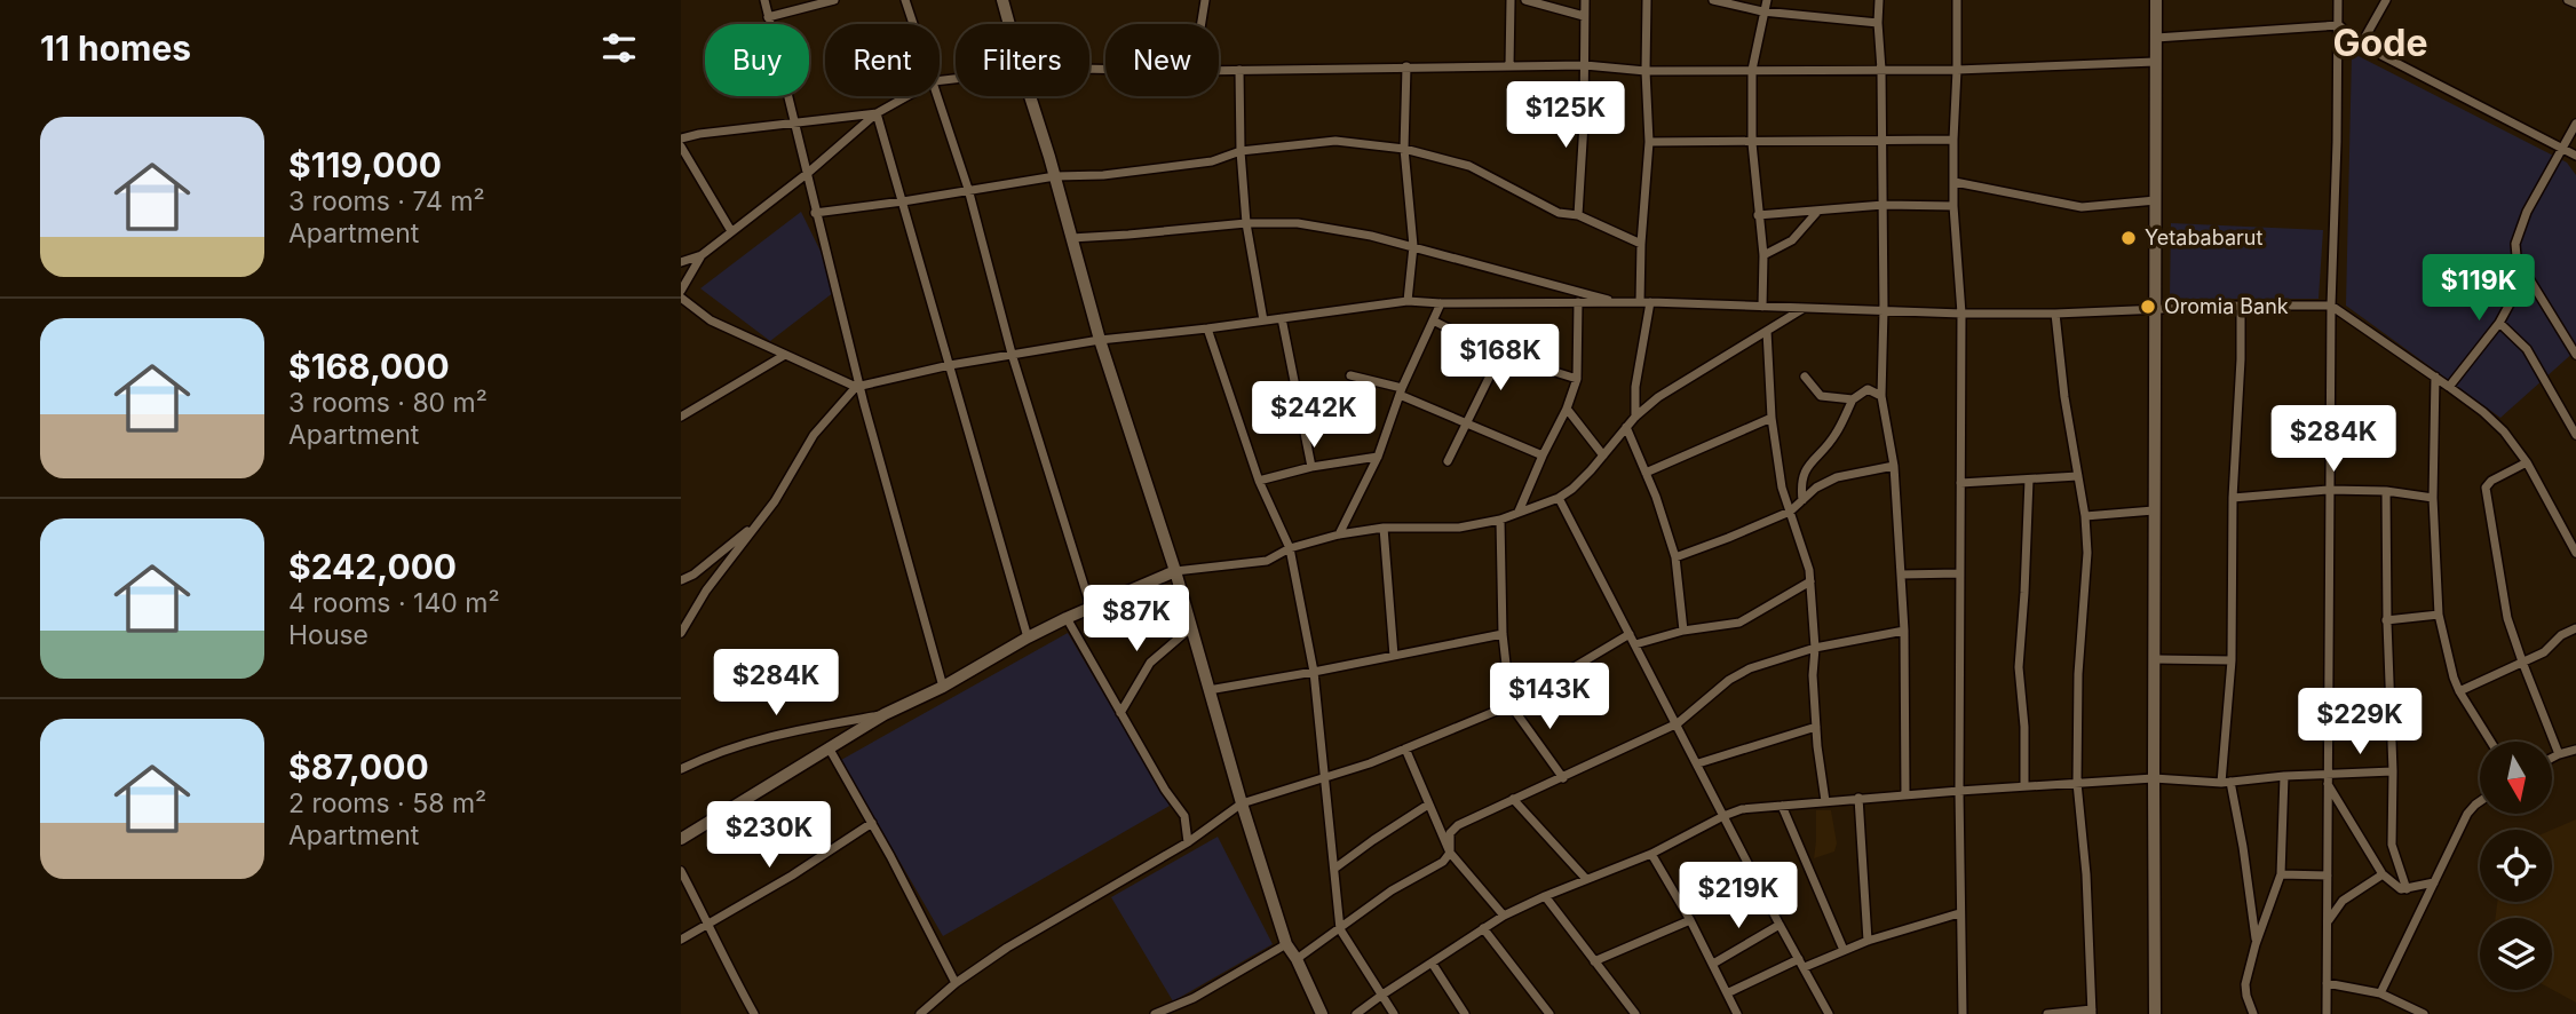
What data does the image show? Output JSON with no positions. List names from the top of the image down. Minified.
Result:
{"districts":["Gode"],"places":["Yetababarut","Oromia Bank"],"north":"bottom","page":{"heading":"11 homes","chip":["Buy","Rent","Filters","New"],"price":["$125K","$119K","$168K","$242K","$284K","$87K","$284K","$143K","$229K","$230K","$219K"],"list":[{"name":"$119,000","note":"3 rooms · 74 m² · Apartment"},{"name":"$168,000","note":"3 rooms · 80 m² · Apartment"},{"name":"$242,000","note":"4 rooms · 140 m² · House"},{"name":"$87,000","note":"2 rooms · 58 m² · Apartment"}]}}
